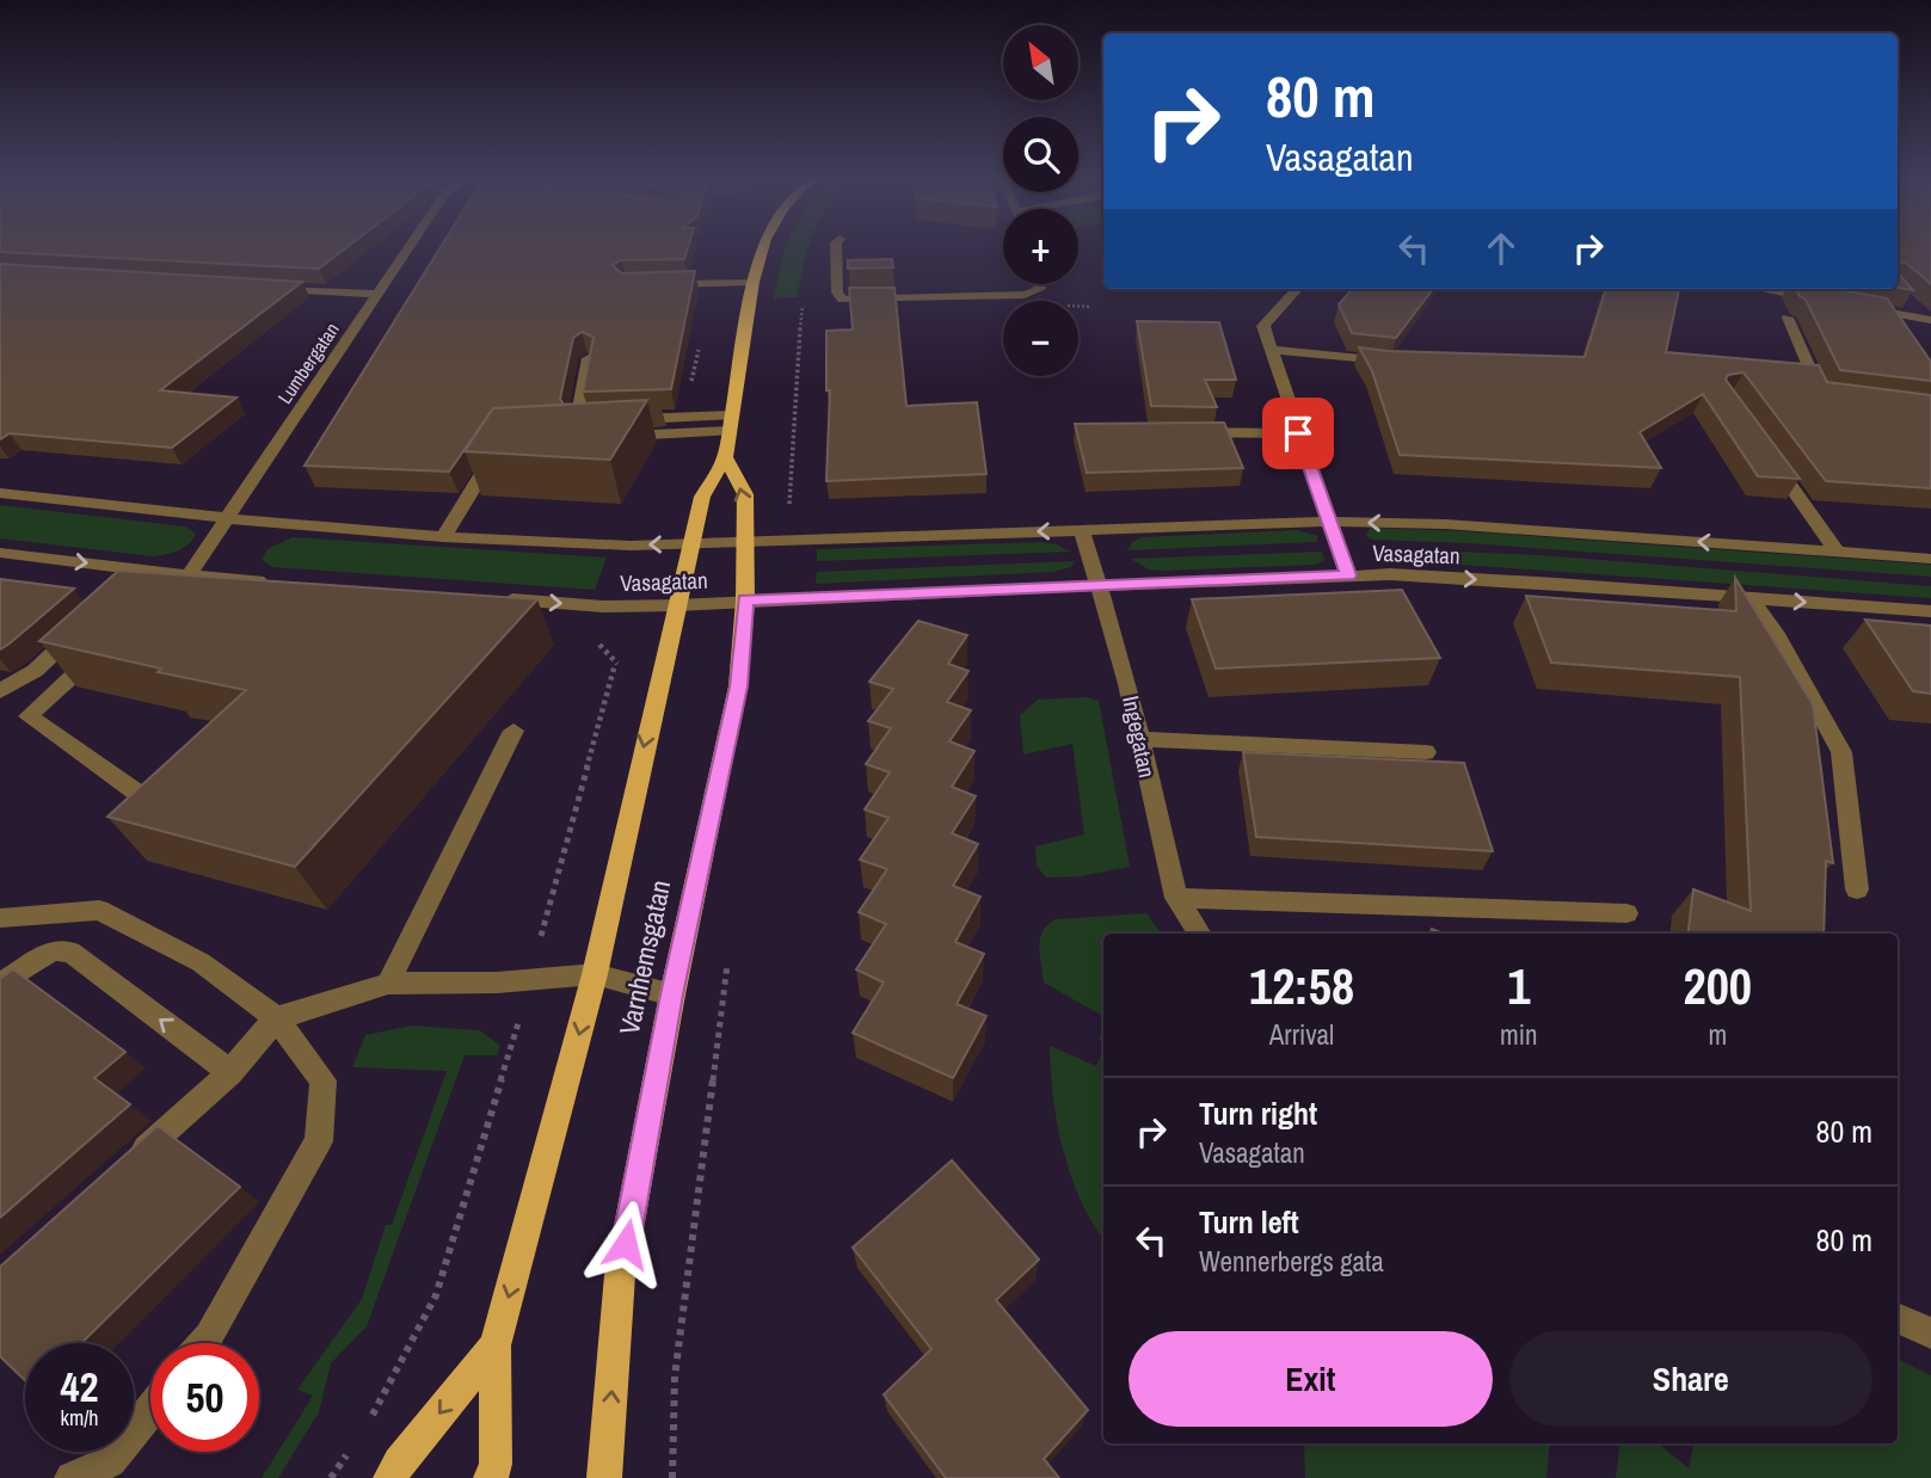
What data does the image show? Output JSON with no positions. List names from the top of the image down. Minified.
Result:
{"streets":{"main road":["Varnhemsgatan"],"street":["Lumbergatan","Vasagatan","Ingegatan"]},"crossings":[["Lumbergatan","Vasagatan"],["Vasagatan","Ingegatan"],["Vasagatan","Varnhemsgatan"]],"north":"top left","page":{"map_buttons":["+","−"],"turn":["80 m","Vasagatan"],"eta":["12:58","Arrival","1","min","200","m"],"list":[{"name":"Turn right","note":"Vasagatan","value":"80 m"},{"name":"Turn left","note":"Wennerbergs gata","value":"80 m"}],"buttons":["Exit","Share"],"speed":"42 km/h","limit":"50"}}
